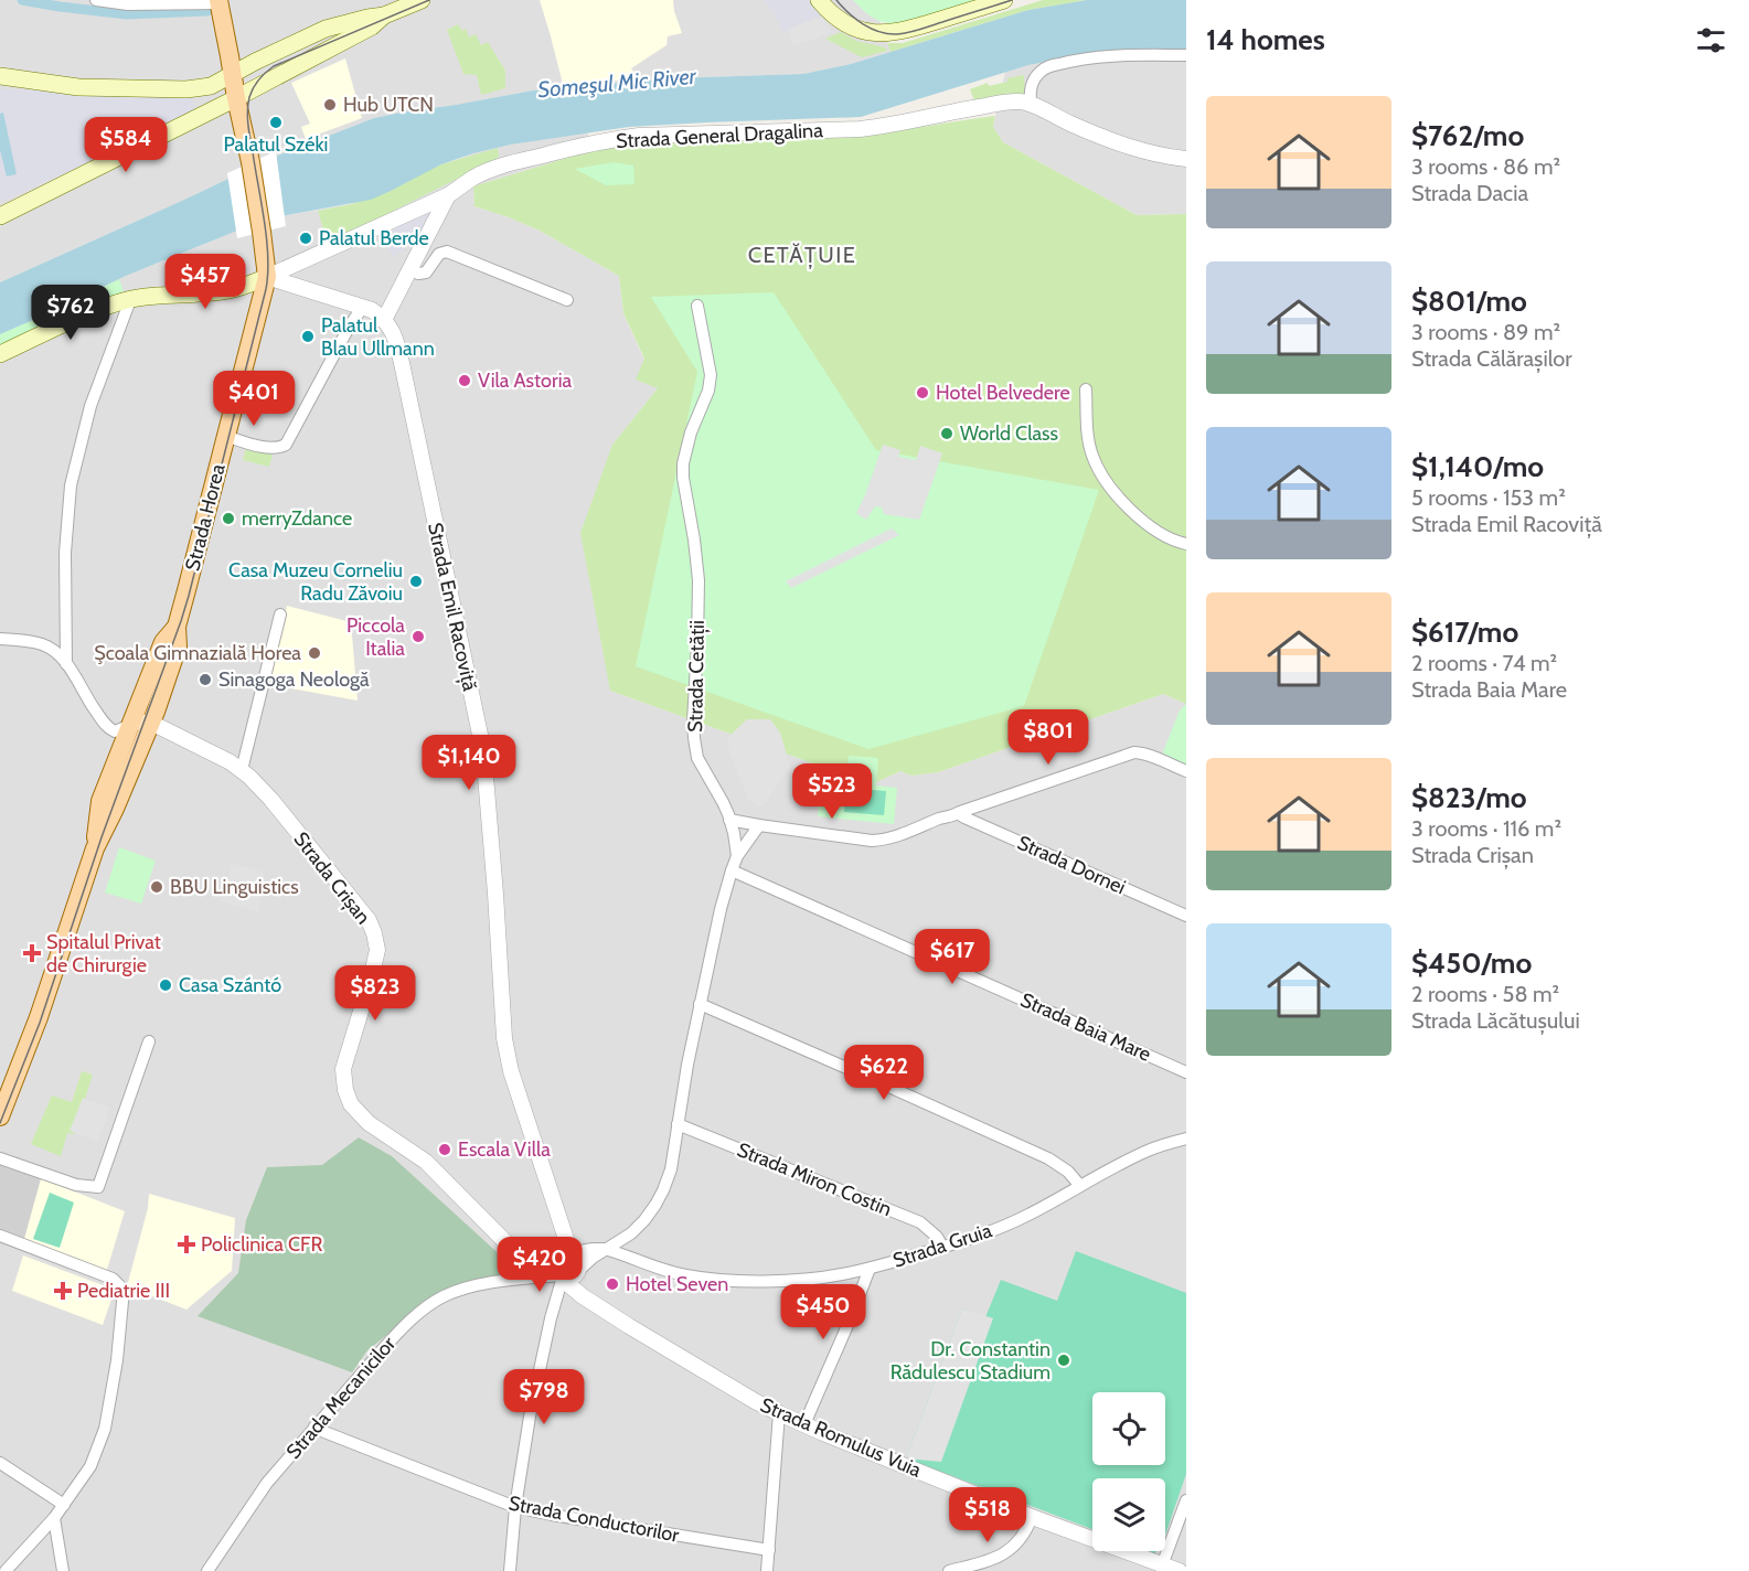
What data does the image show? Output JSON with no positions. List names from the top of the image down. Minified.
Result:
{"streets":{"main road":["Strada Horea"],"street":["Strada General Dragalina","Strada Emil Racoviță","Strada Cetății","Strada Dornei","Strada Crișan","Strada Baia Mare","Strada Miron Costin","Strada Gruia","Strada Mecanicilor","Strada Romulus Vuia","Strada Conductorilor"]},"crossings":[["Strada General Dragalina","Strada Horea"],["Strada Horea","Strada Crișan"],["Strada Emil Racoviță","Strada Crișan"],["Strada Emil Racoviță","Strada Mecanicilor"],["Strada Emil Racoviță","Strada Romulus Vuia"],["Strada Crișan","Strada Mecanicilor"],["Strada Crișan","Strada Romulus Vuia"],["Strada Miron Costin","Strada Gruia"],["Strada Mecanicilor","Strada Romulus Vuia"],["Strada Mecanicilor","Strada Conductorilor"]],"districts":["CETĂȚUIE"],"water":["Someşul Mic River"],"places":{"other":["Hub UTCN","Palatul Széki","Palatul Berde","Palatul Blau Ullmann","Vila Astoria","Hotel Belvedere","World Class","merryZdance","Casa Muzeu Corneliu Radu Zăvoiu","Piccola Italia","Şcoala Gimnazială Horea","Sinagoga Neologă","BBU Linguistics","Casa Szántó","Escala Villa","Hotel Seven","Dr. Constantin Rădulescu Stadium"],"health":["Spitalul Privat de Chirurgie","Policlinica CFR","Pediatrie III"]},"page":{"heading":"14 homes","list":[{"name":"$762/mo","note":"3 rooms · 86 m² · Strada Dacia"},{"name":"$801/mo","note":"3 rooms · 89 m² · Strada Călărașilor"},{"name":"$1,140/mo","note":"5 rooms · 153 m² · Strada Emil Racoviță"},{"name":"$617/mo","note":"2 rooms · 74 m² · Strada Baia Mare"},{"name":"$823/mo","note":"3 rooms · 116 m² · Strada Crișan"},{"name":"$450/mo","note":"2 rooms · 58 m² · Strada Lăcătușului"}],"price":["$584","$457","$762","$401","$801","$1,140","$523","$617","$823","$622","$420","$450","$798","$518"]}}
